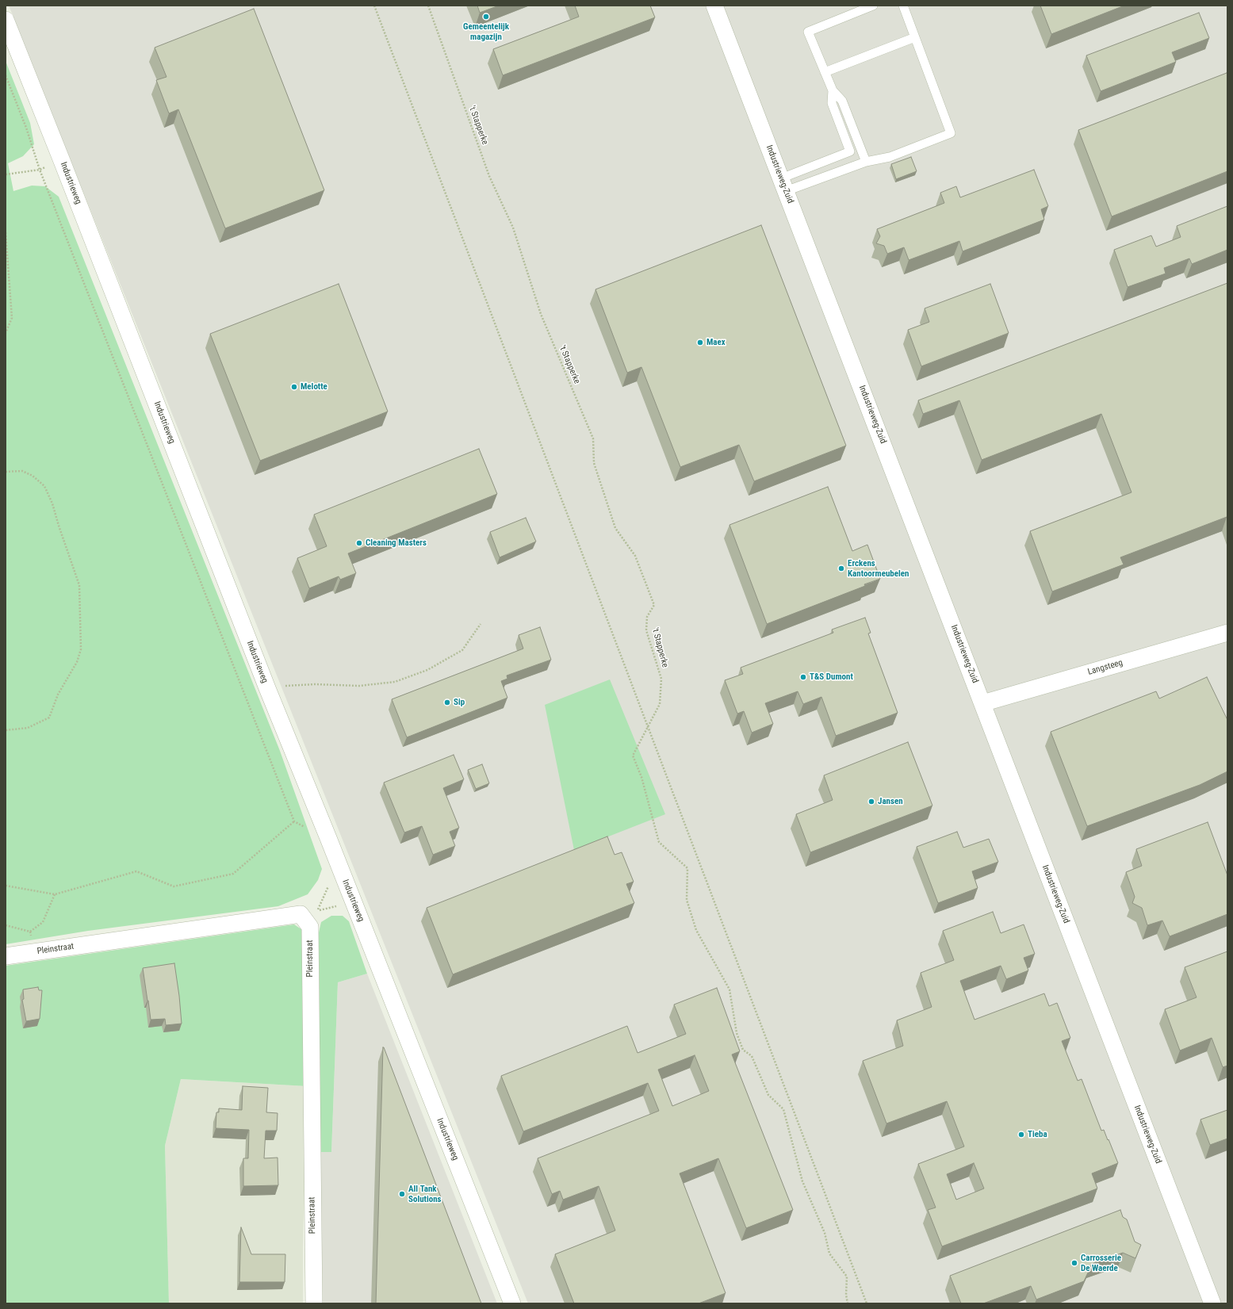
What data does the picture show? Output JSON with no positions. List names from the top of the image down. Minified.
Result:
{"streets":{"street":["Industrieweg-Zuid","Industrieweg","Langsteeg","Pleinstraat"],"path":["'t Stapperke"]},"crossings":[["Industrieweg-Zuid","Langsteeg"]],"places":["Gemeentelijk magazijn","Maex","Melotte","Cleaning Masters","Erckens Kantoormeubelen","T&S Dumont","Sip","Jansen","Tieba","All Tank Solutions","Carrosserie De Waerde"]}
